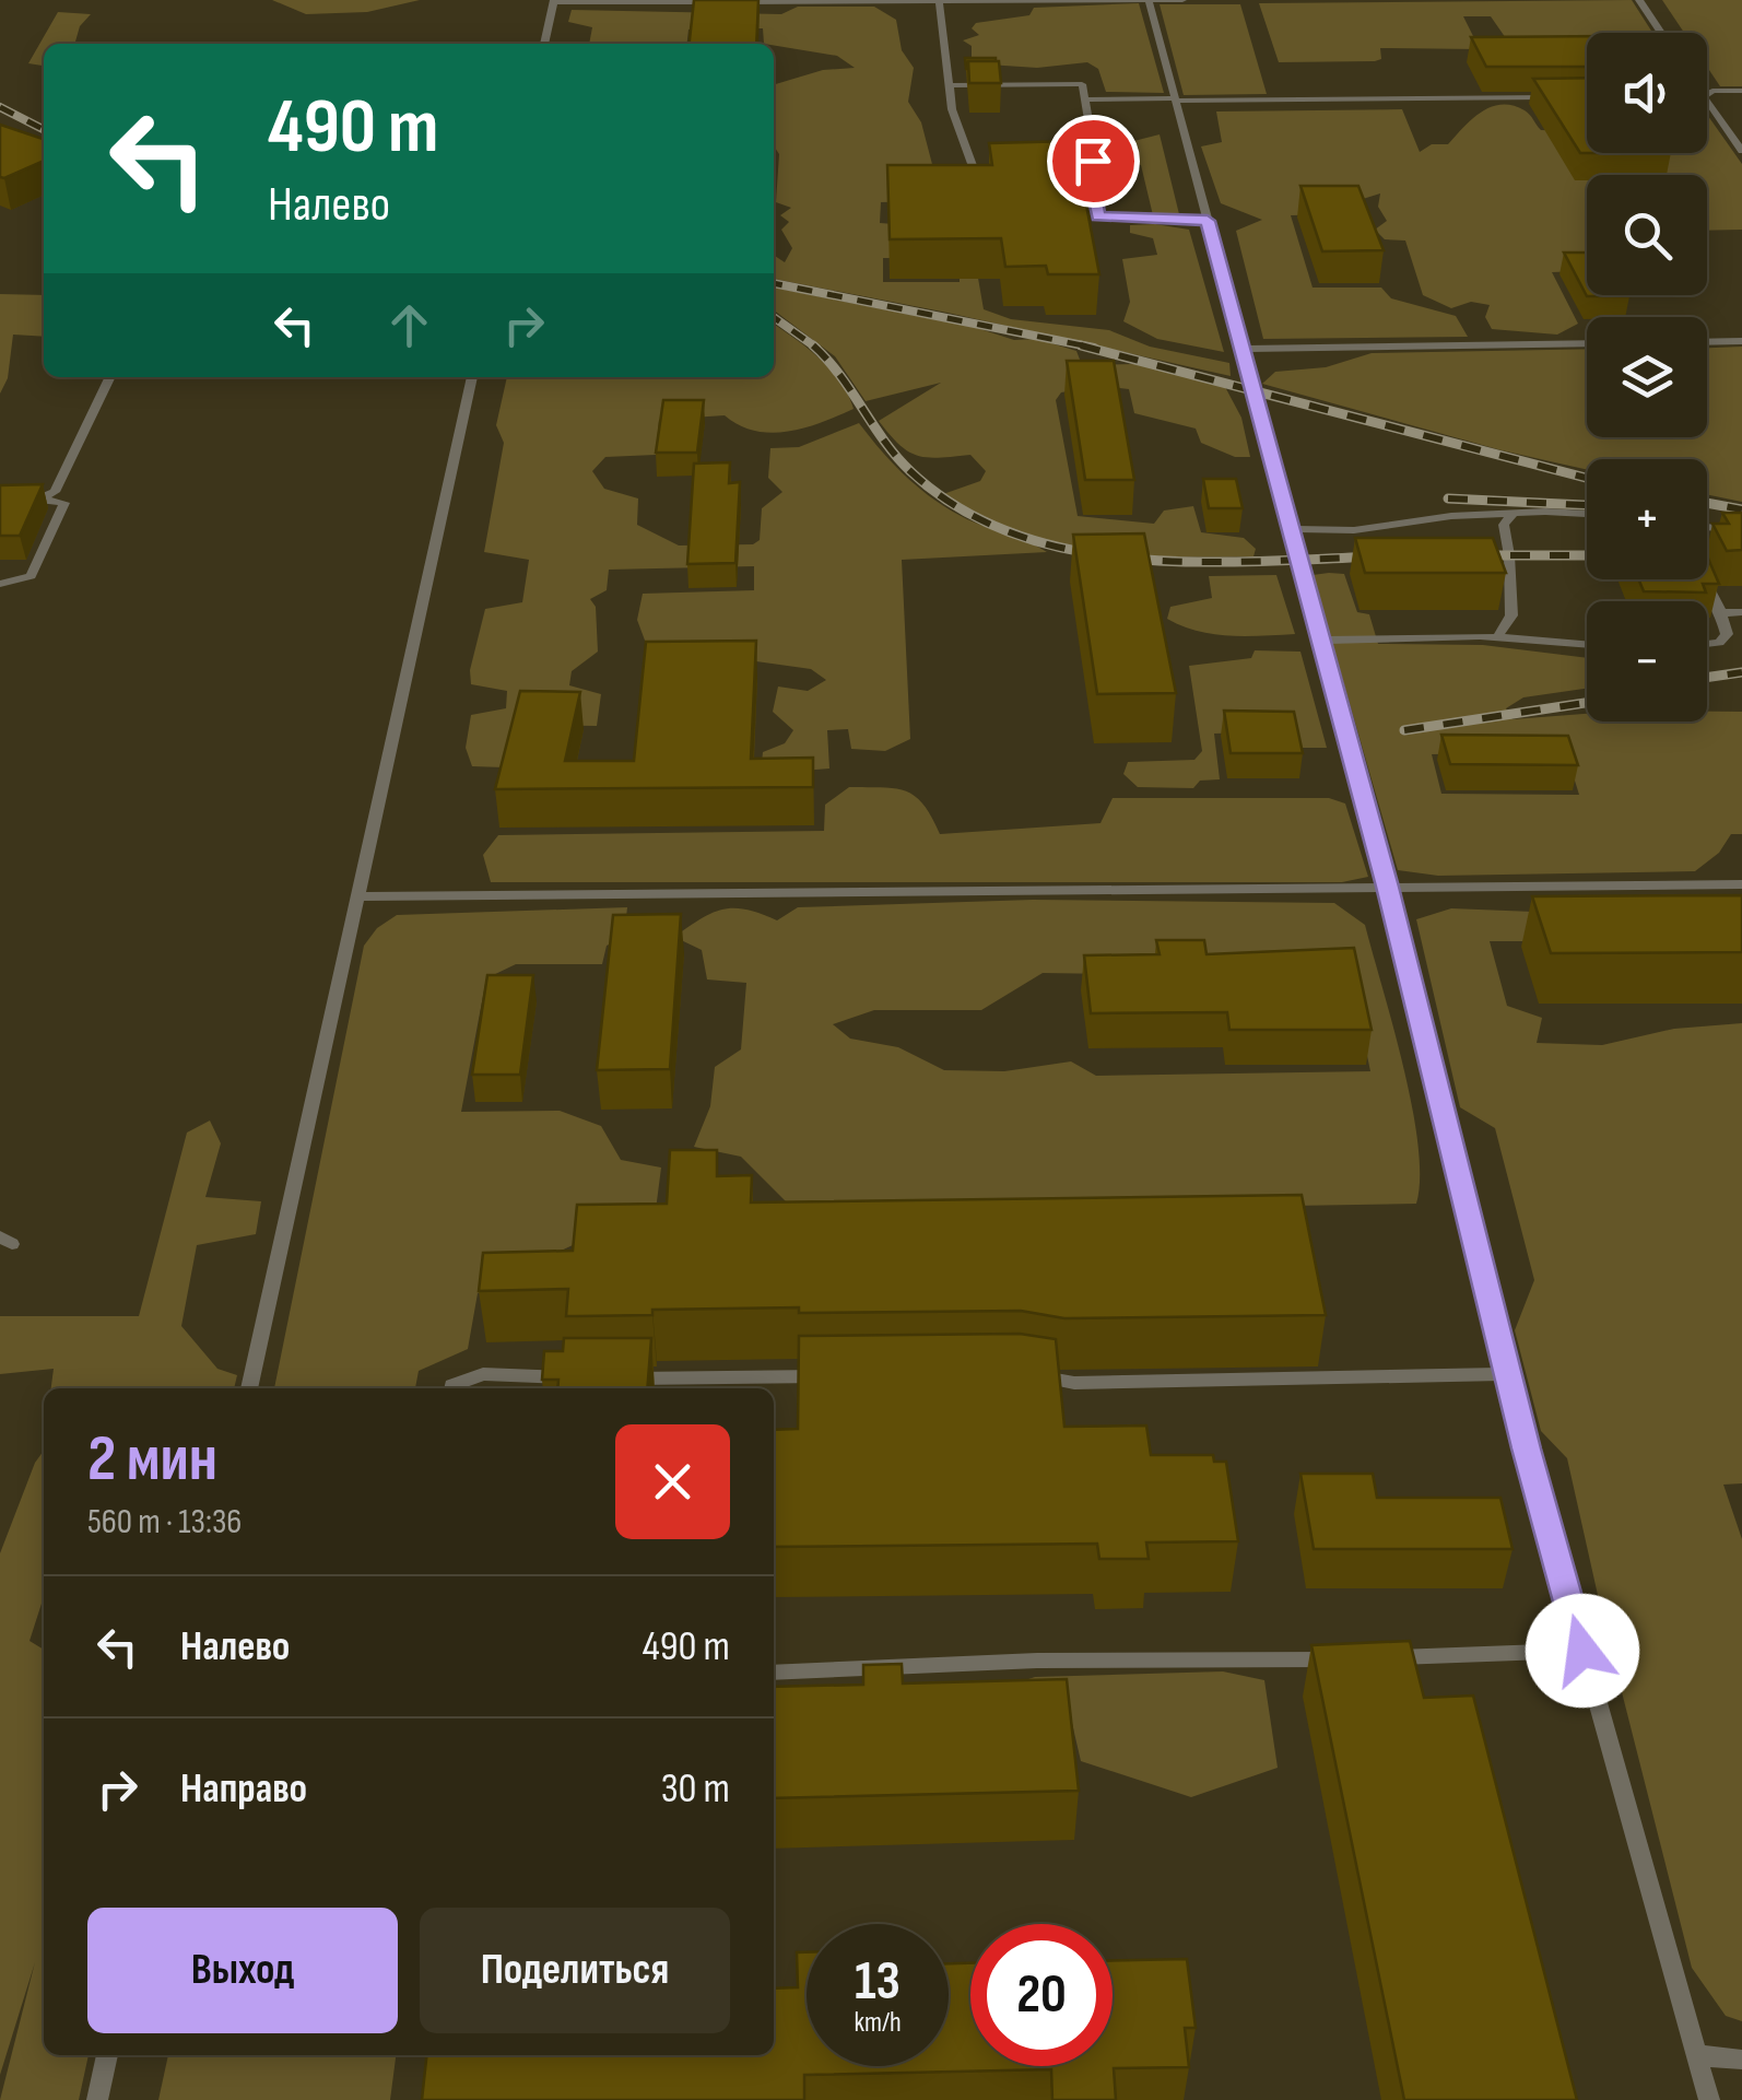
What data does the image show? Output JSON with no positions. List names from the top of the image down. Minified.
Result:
{"page":{"map_buttons":["+","−"],"turn":["490 m","Налево"],"heading":["2 мин","560 m · 13:36"],"list":[{"name":"Налево","value":"490 m"},{"name":"Направо","value":"30 m"}],"buttons":["Выход","Поделиться"],"speed":"13 km/h","limit":"20"}}
